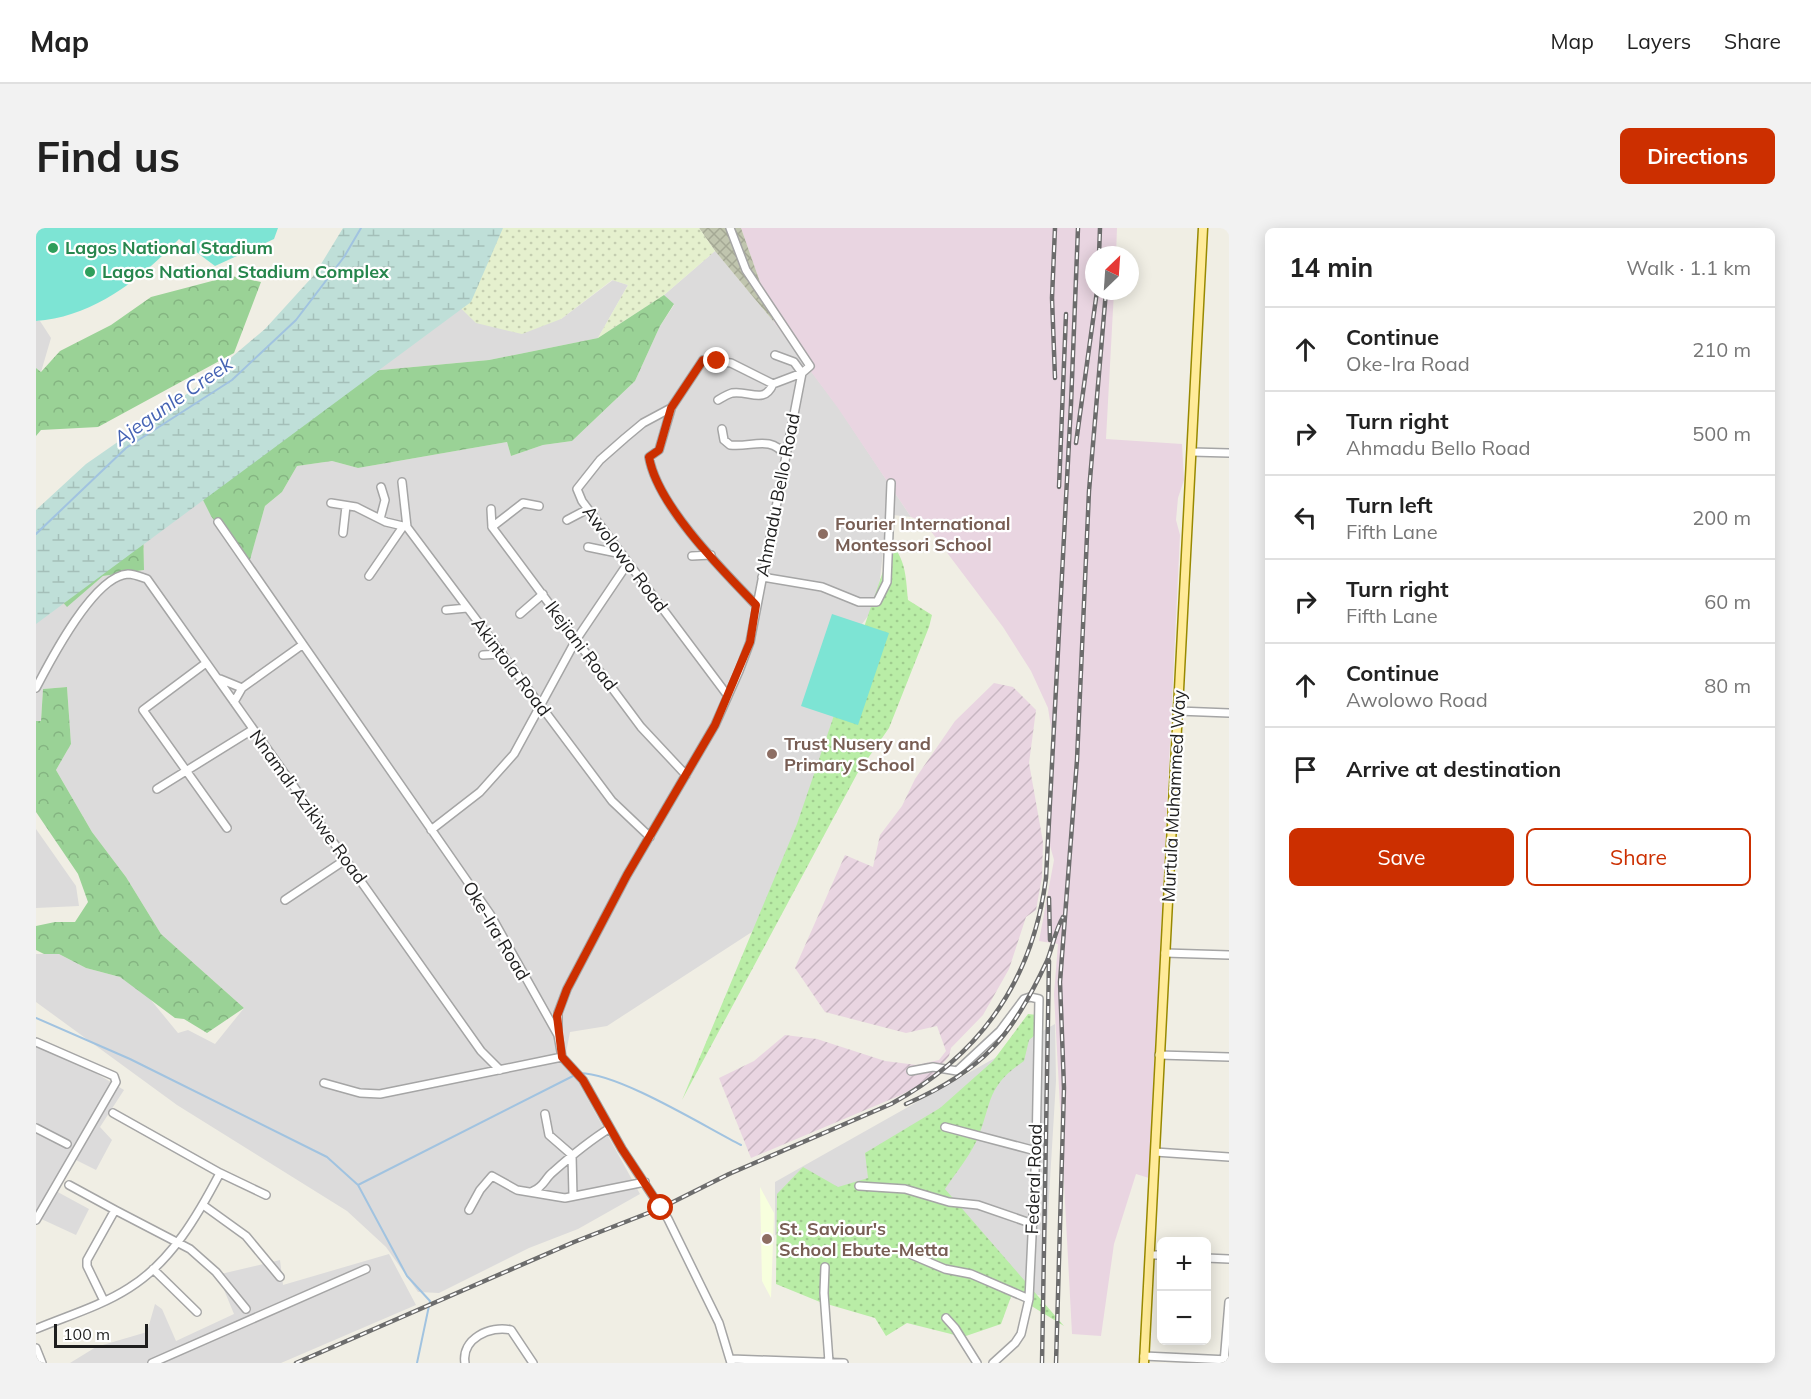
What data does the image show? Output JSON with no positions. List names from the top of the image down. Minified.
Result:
{"streets":{"main road":["Murtula Muhammed Way"],"street":["Ahmadu Bello Road","Awolowo Road","Ikejiani Road","Akintola Road","Nnamdi Azikiwe Road","Oke-Ira Road","Federal Road"]},"crossings":[["Ahmadu Bello Road","Awolowo Road"],["Ahmadu Bello Road","Ikejiani Road"],["Ahmadu Bello Road","Akintola Road"],["Ahmadu Bello Road","Oke-Ira Road"]],"water":["Ajegunle Creek"],"places":["Lagos National Stadium","Lagos National Stadium Complex","Fourier International Montessori School","Trust Nusery and Primary School","St. Saviour's School Ebute-Metta"],"scale_bar":"100 m","north":"top right","page":{"header":"Map","nav":["Map","Layers","Share"],"buttons":["Directions",["Save","Share"]],"title":"Find us","heading":["14 min","Walk · 1.1 km"],"list":[["Continue","Oke-Ira Road","210 m"],["Turn right","Ahmadu Bello Road","500 m"],["Turn left","Fifth Lane","200 m"],["Turn right","Fifth Lane","60 m"],["Continue","Awolowo Road","80 m"],"Arrive at destination"],"map_buttons":["+","−"],"scale":"100 m"}}
